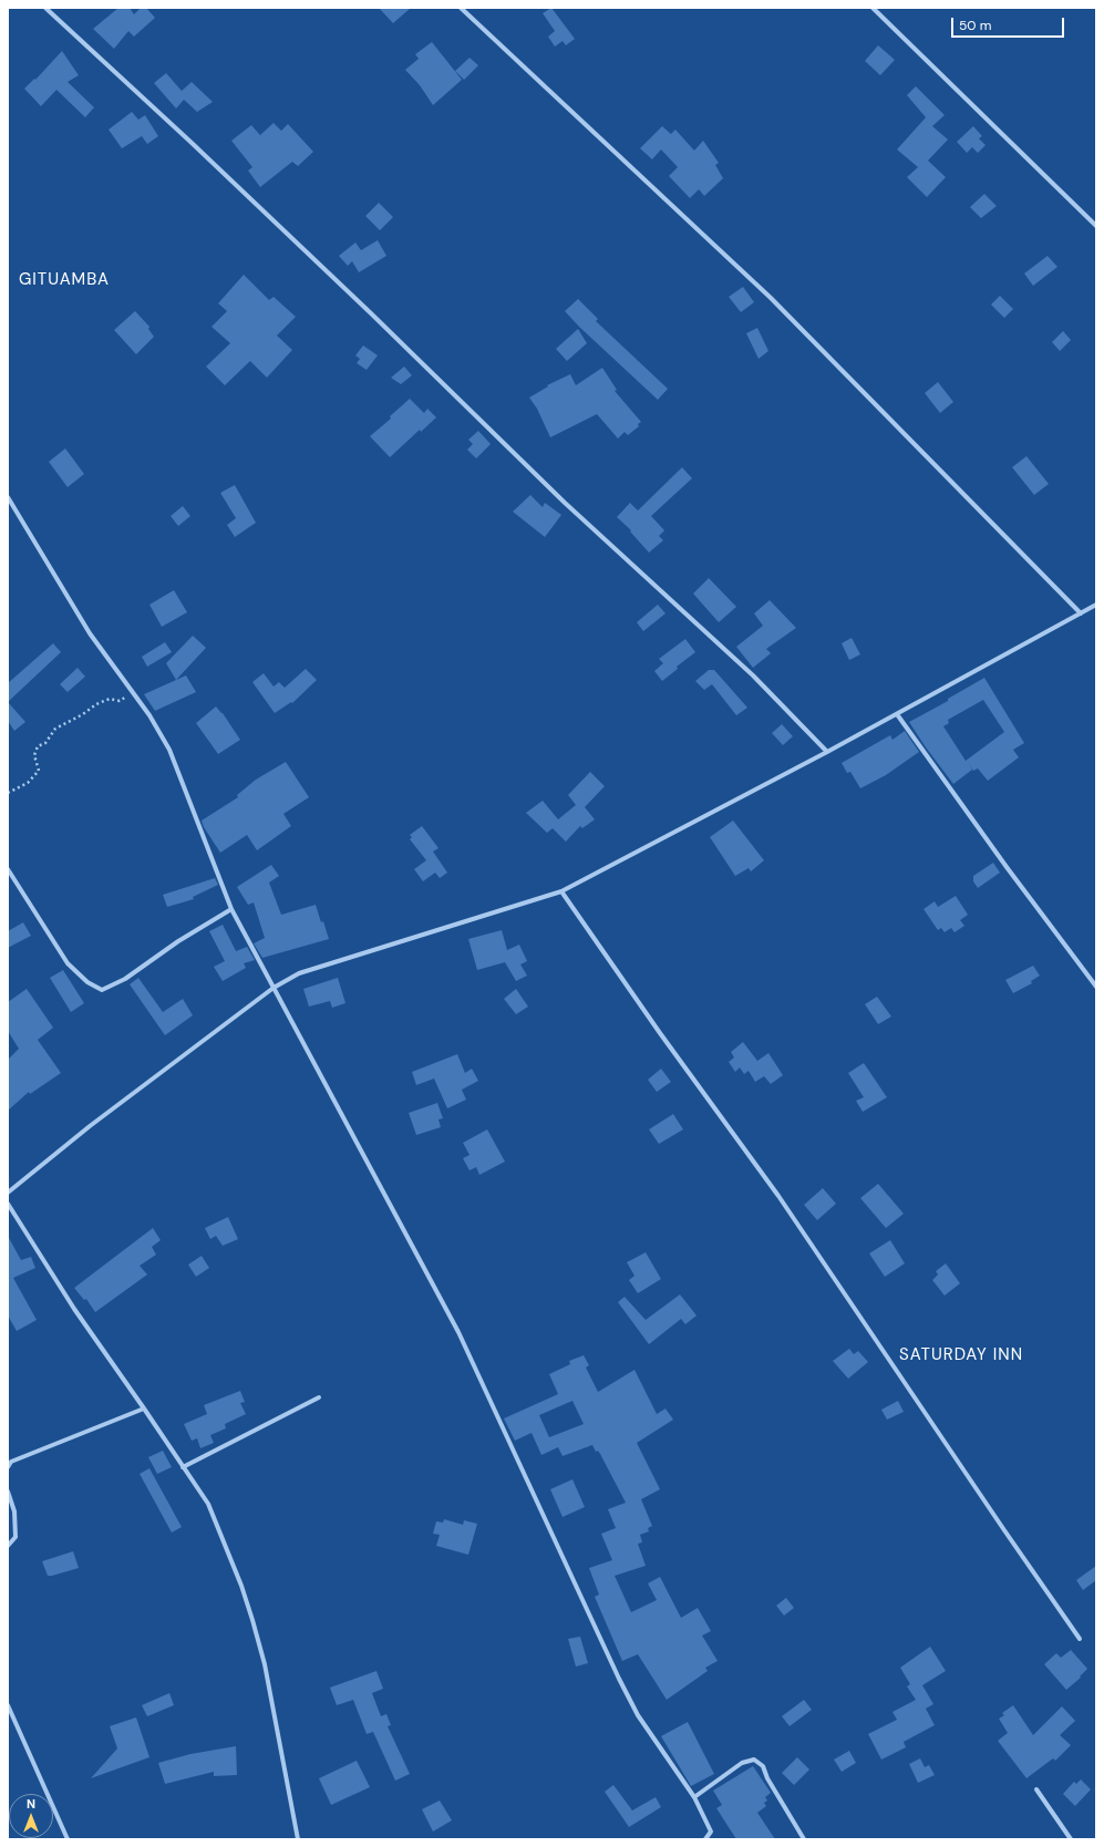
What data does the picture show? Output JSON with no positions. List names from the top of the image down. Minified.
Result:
{"districts":["GITUAMBA","SATURDAY INN"],"scale_bar":"50 m","north":"top"}
